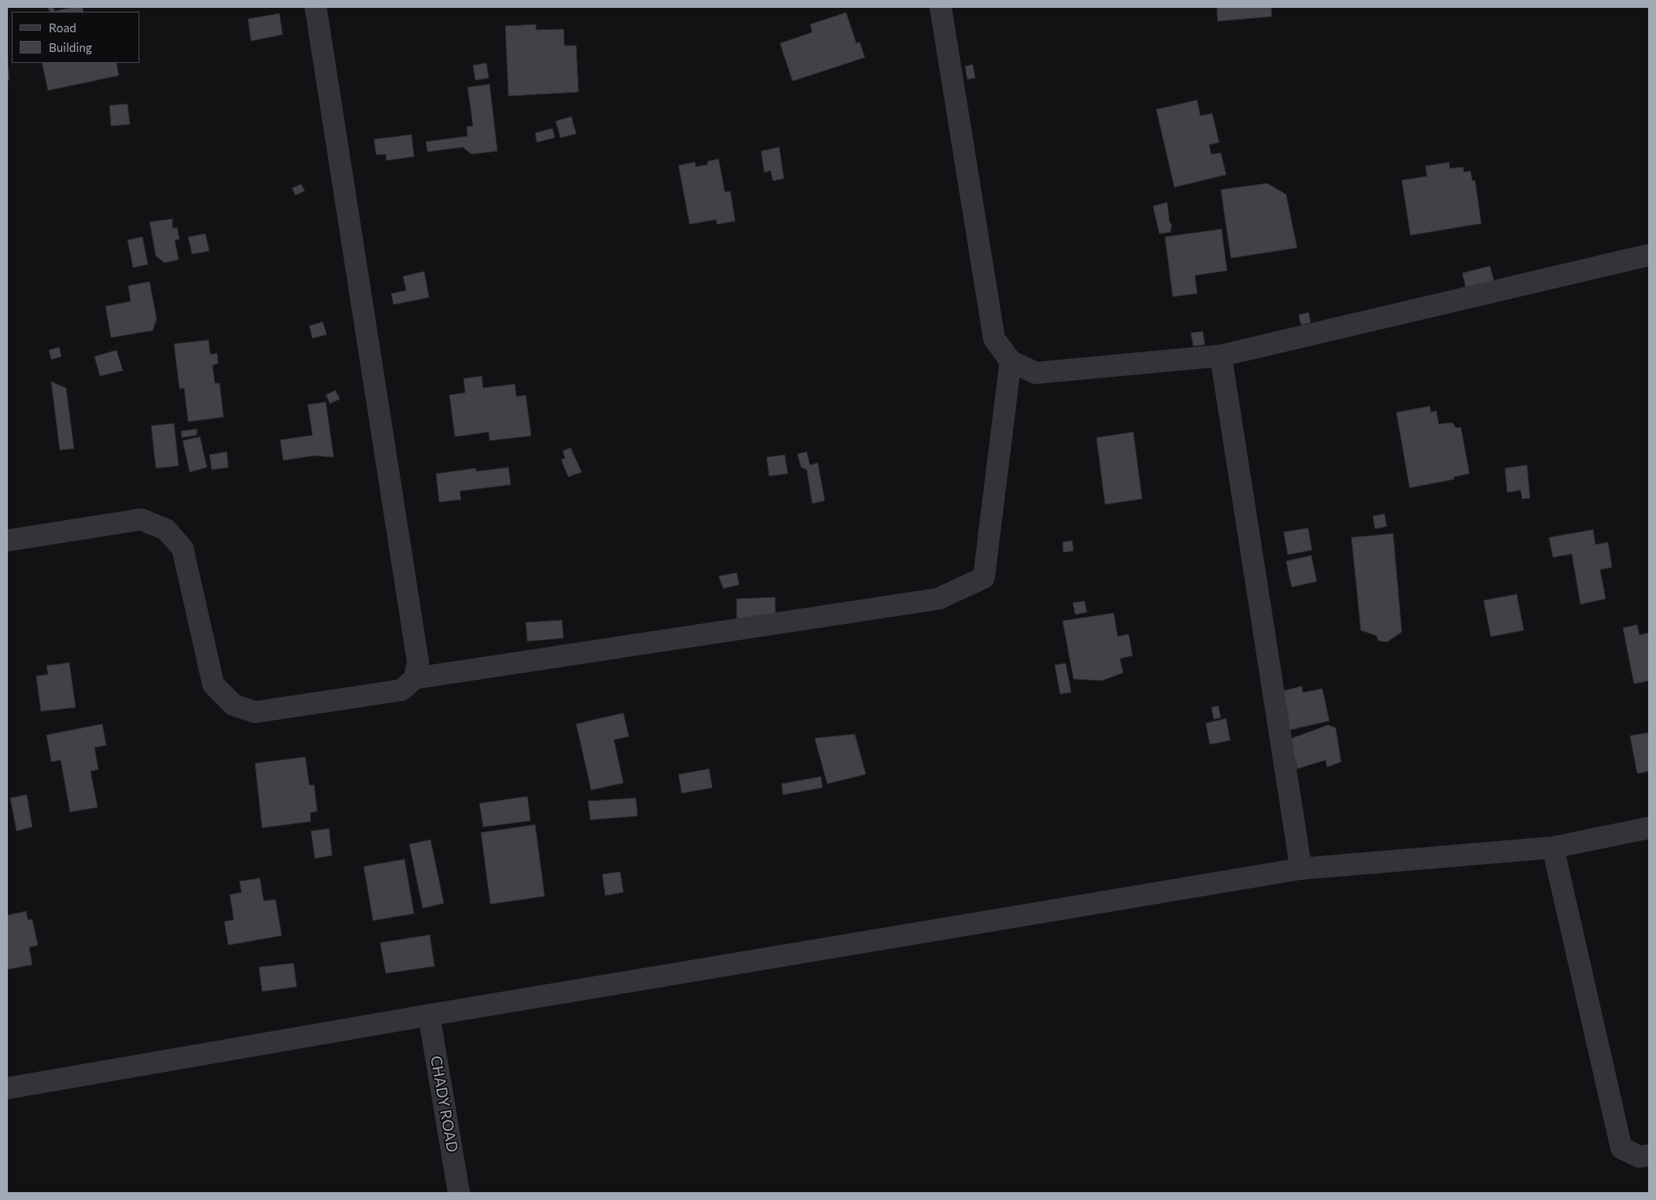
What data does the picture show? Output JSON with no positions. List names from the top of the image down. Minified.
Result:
{"streets":{"street":["CHADY ROAD"]},"legend":["Road","Building"]}
